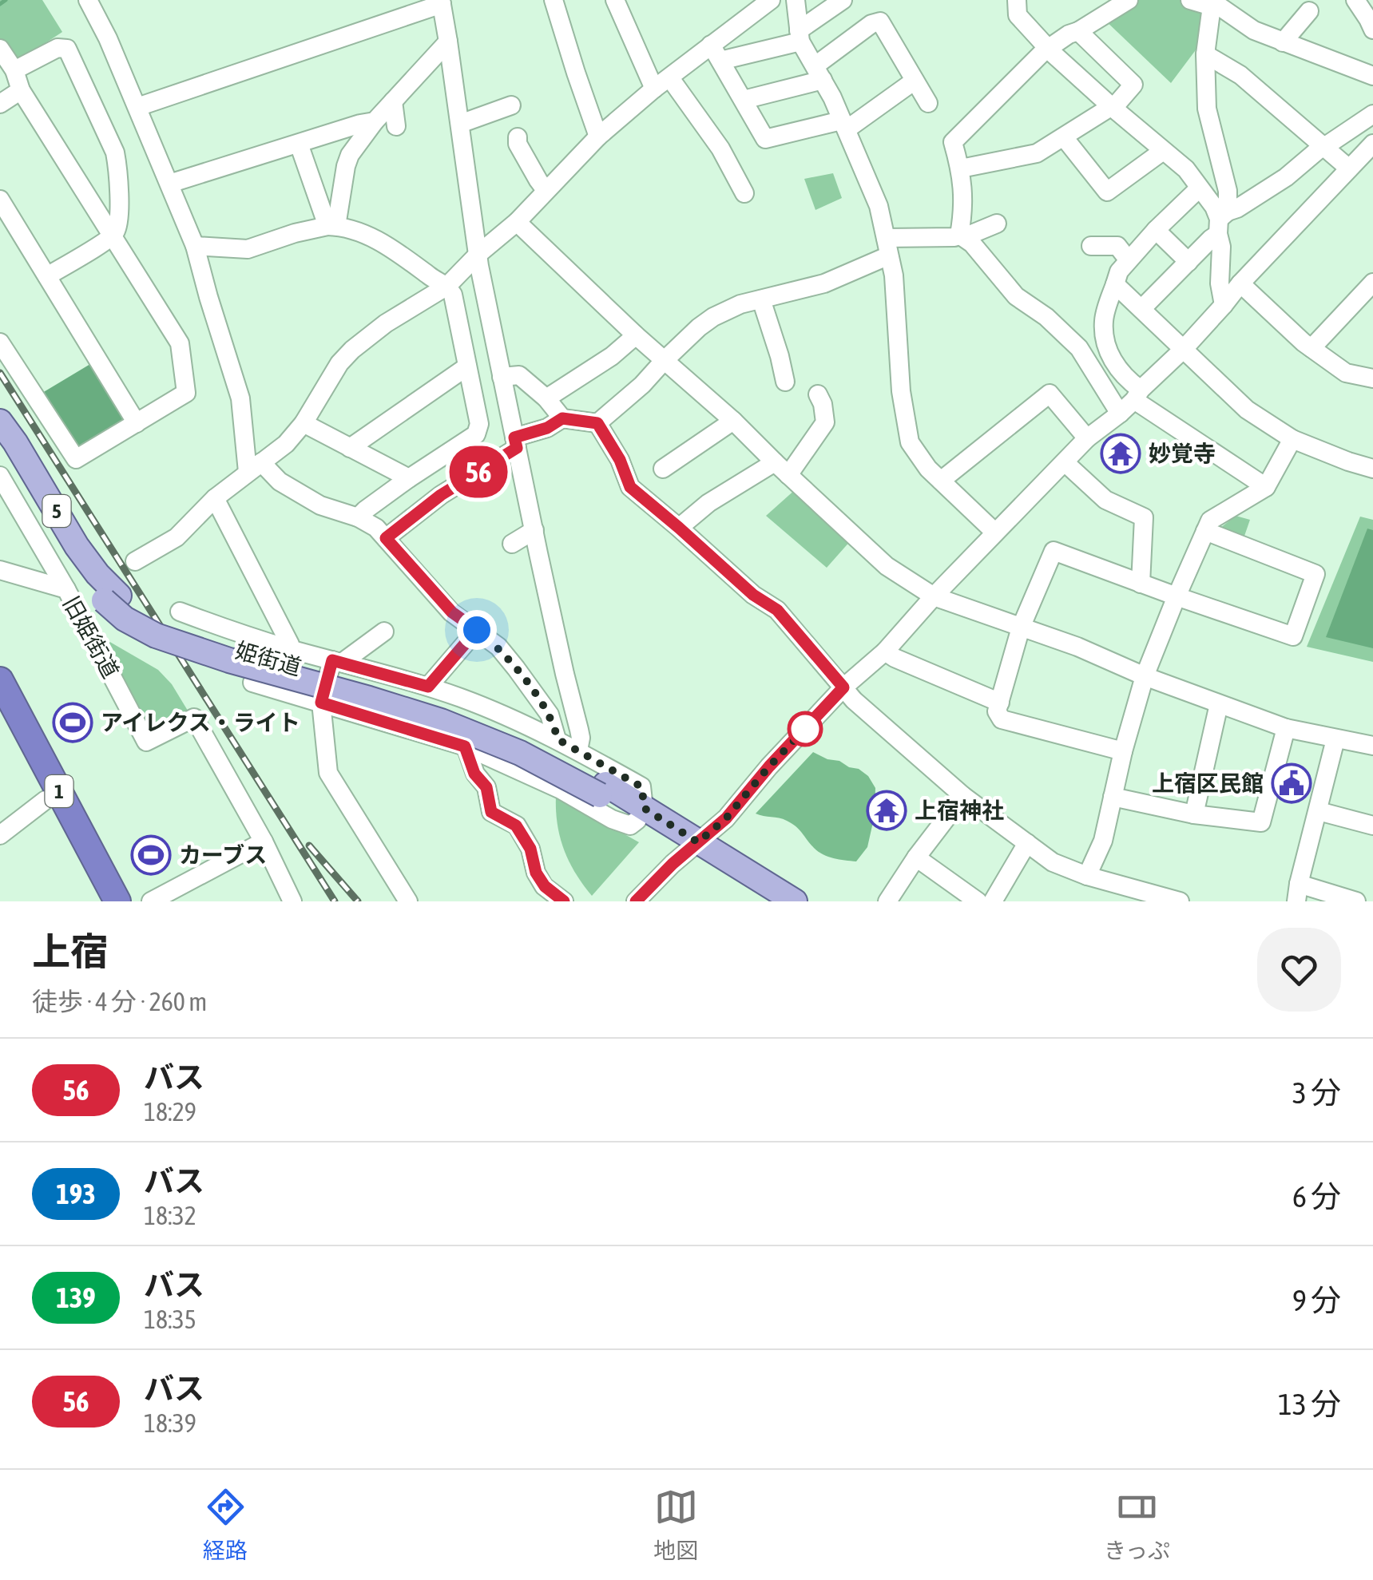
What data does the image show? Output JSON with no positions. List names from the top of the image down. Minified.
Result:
{"streets":{"highway":["1"],"main road":["5","姫街道"],"street":["旧姫街道"]},"places":{"temple":["妙覚寺","上宿神社"],"sports":["アイレクス・ライト","カーブス"],"public building":["上宿区民館"]},"lines":["bus line 56"],"page":{"on_map":"56","heading":["上宿","徒歩 · 4 分 · 260 m"],"list":[{"mark":"56","name":"バス","note":"18:29","value":"3 分"},{"mark":"193","name":"バス","note":"18:32","value":"6 分"},{"mark":"139","name":"バス","note":"18:35","value":"9 分"},{"mark":"56","name":"バス","note":"18:39","value":"13 分"}],"tabs":["経路","地図","きっぷ"]}}
